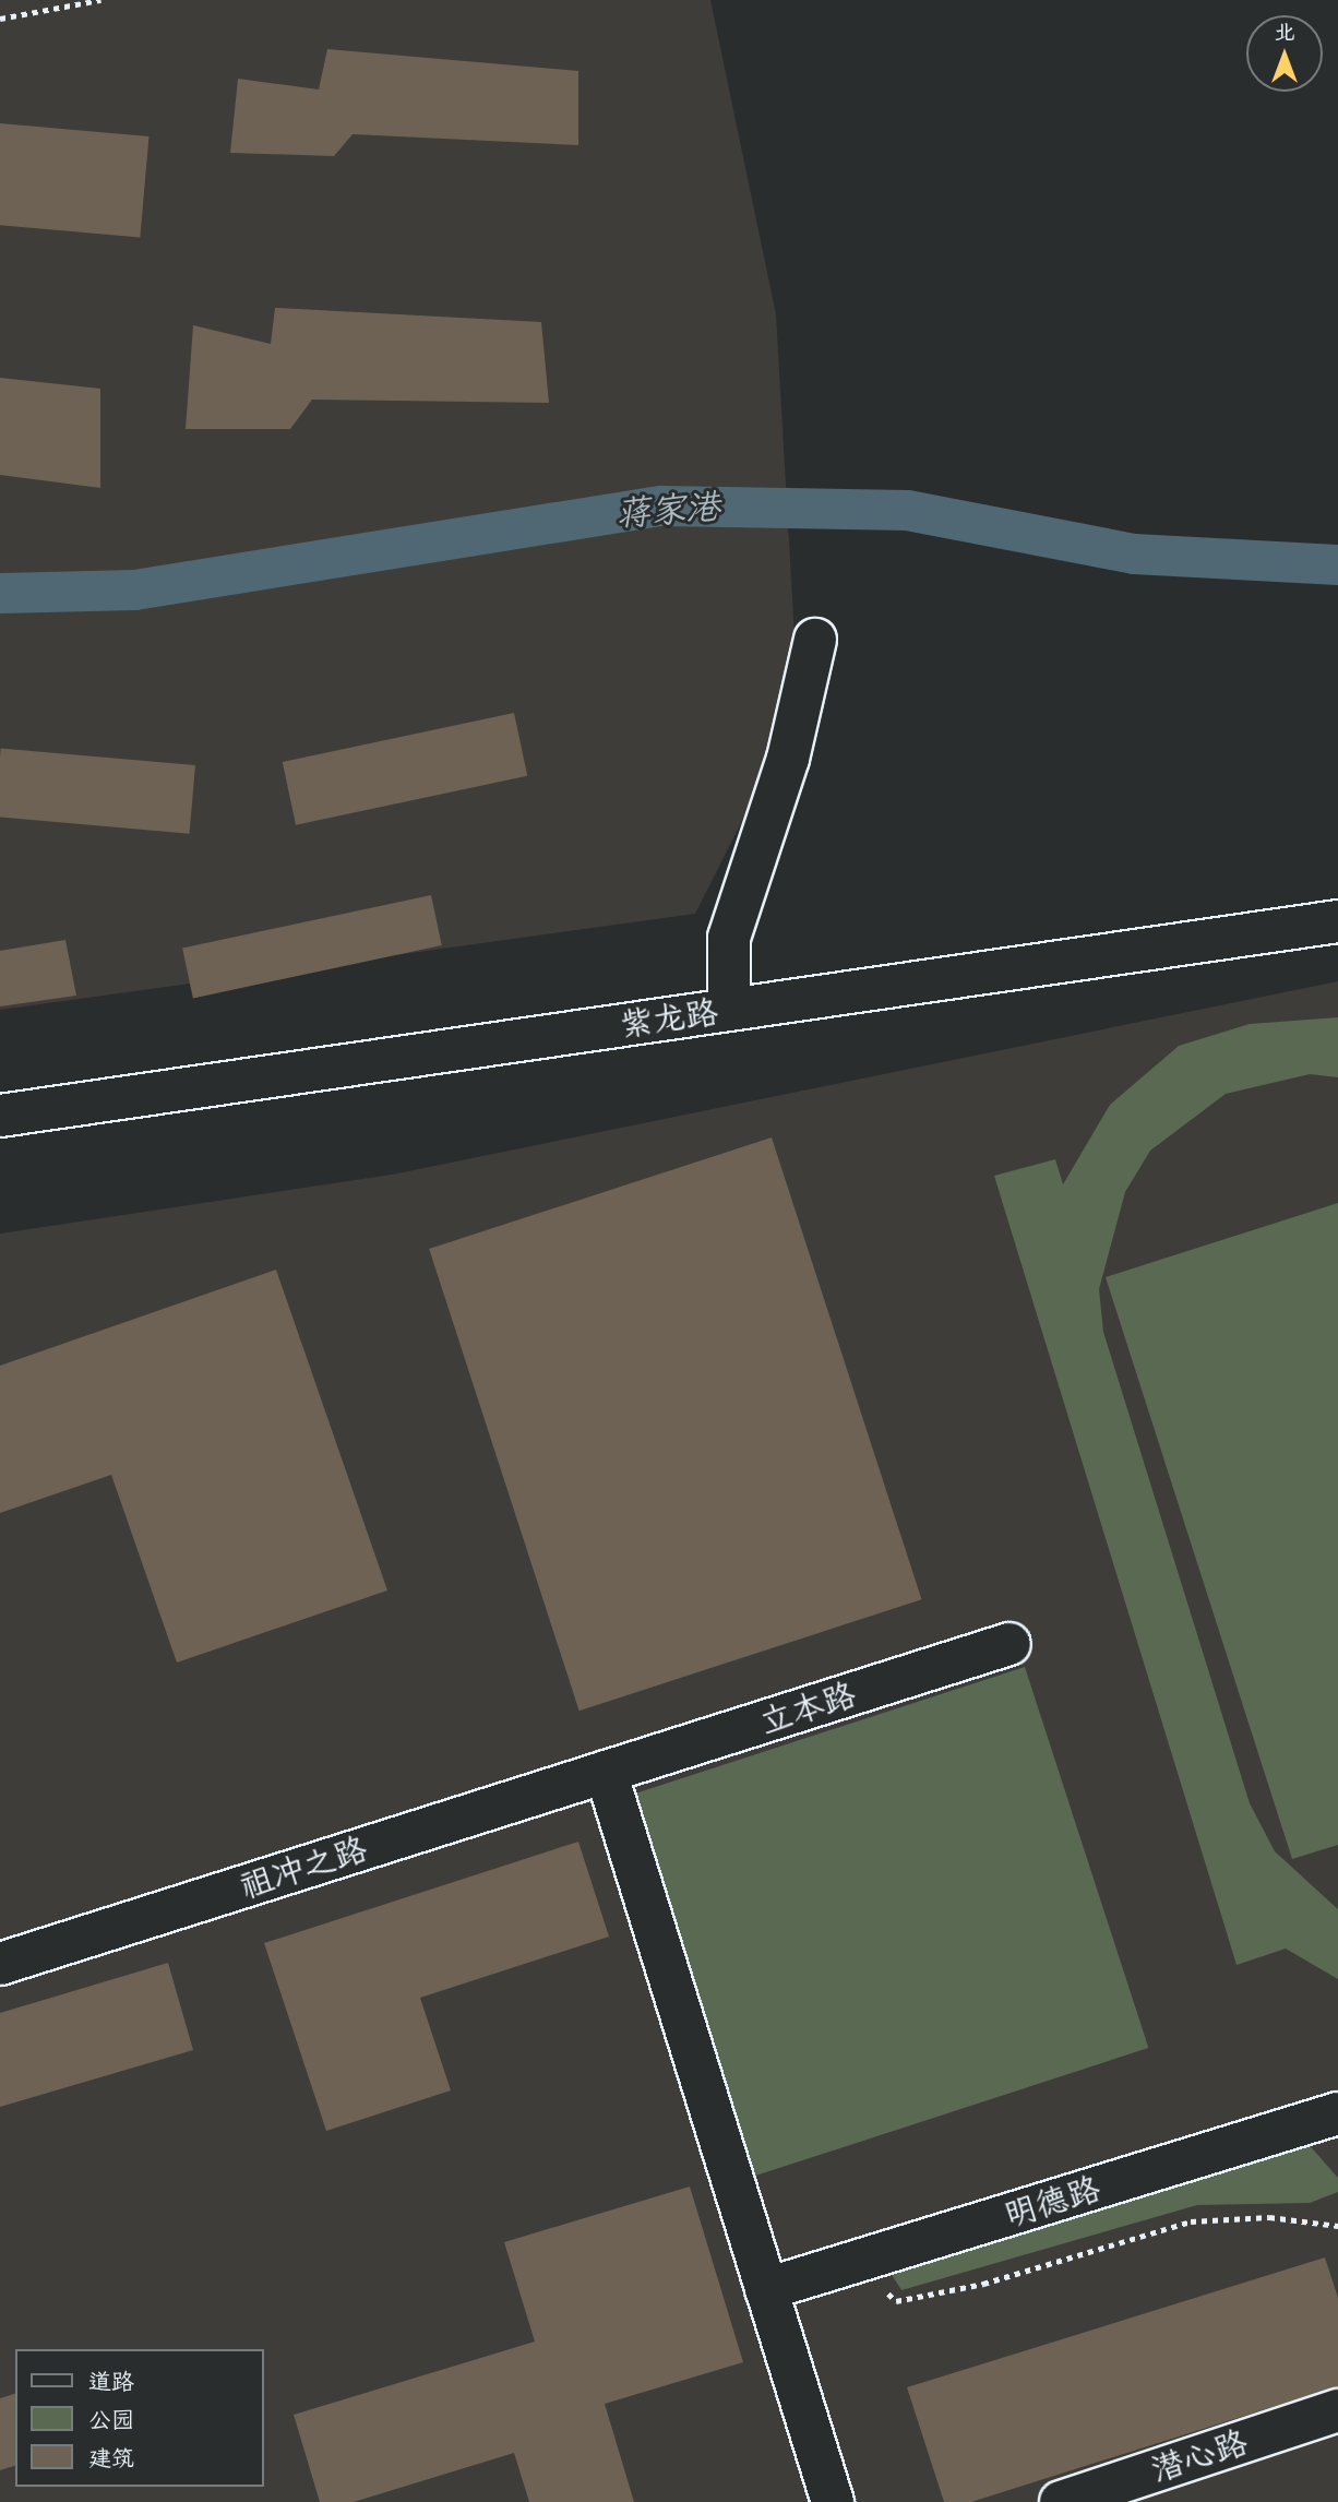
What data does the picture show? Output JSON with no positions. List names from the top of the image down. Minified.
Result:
{"streets":{"street":["紫龙路","立本路","祖冲之路","明德路","潜心路"]},"crossings":[["立本路","祖冲之路"]],"water":["蒋家港"],"legend":["道路","公园","建筑"],"north":"top"}
